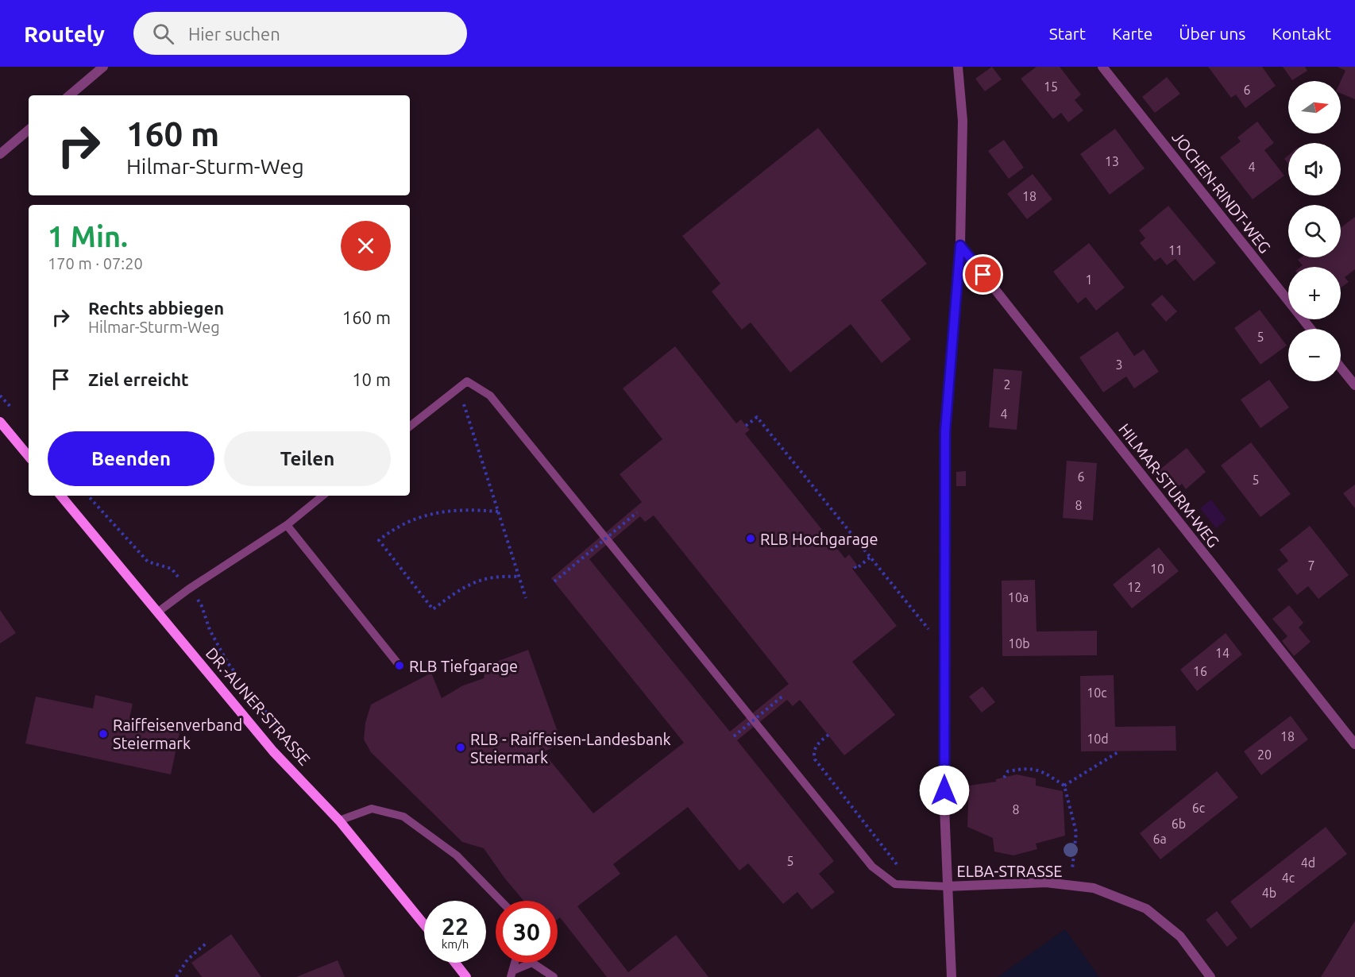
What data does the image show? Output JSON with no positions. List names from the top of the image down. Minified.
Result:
{"streets":{"main road":["DR.-AUNER-STRASSE"],"street":["JOCHEN-RINDT-WEG","HILMAR-STURM-WEG","ELBA-STRASSE"]},"places":["RLB Hochgarage","RLB Tiefgarage","Raiffeisenverband Steiermark","RLB - Raiffeisen-Landesbank Steiermark"],"house_numbers":["15","6","13","4","18","11","1","5","3","2","4","6","5","8","7","10","12","10a","10b","14","16","10c","18","10d","20","6c","8","6b","6a","5","4d","4c","4b"],"north":"right","page":{"header":"Routely","search":"Hier suchen","nav":["Start","Karte","Über uns","Kontakt"],"map_buttons":["+","−"],"turn":["160 m","Hilmar-Sturm-Weg"],"heading":["1 Min.","170 m · 07:20"],"list":[{"name":"Rechts abbiegen","note":"Hilmar-Sturm-Weg","value":"160 m"},{"name":"Ziel erreicht","value":"10 m"}],"buttons":["Beenden","Teilen"],"speed":"22 km/h","limit":"30"}}
